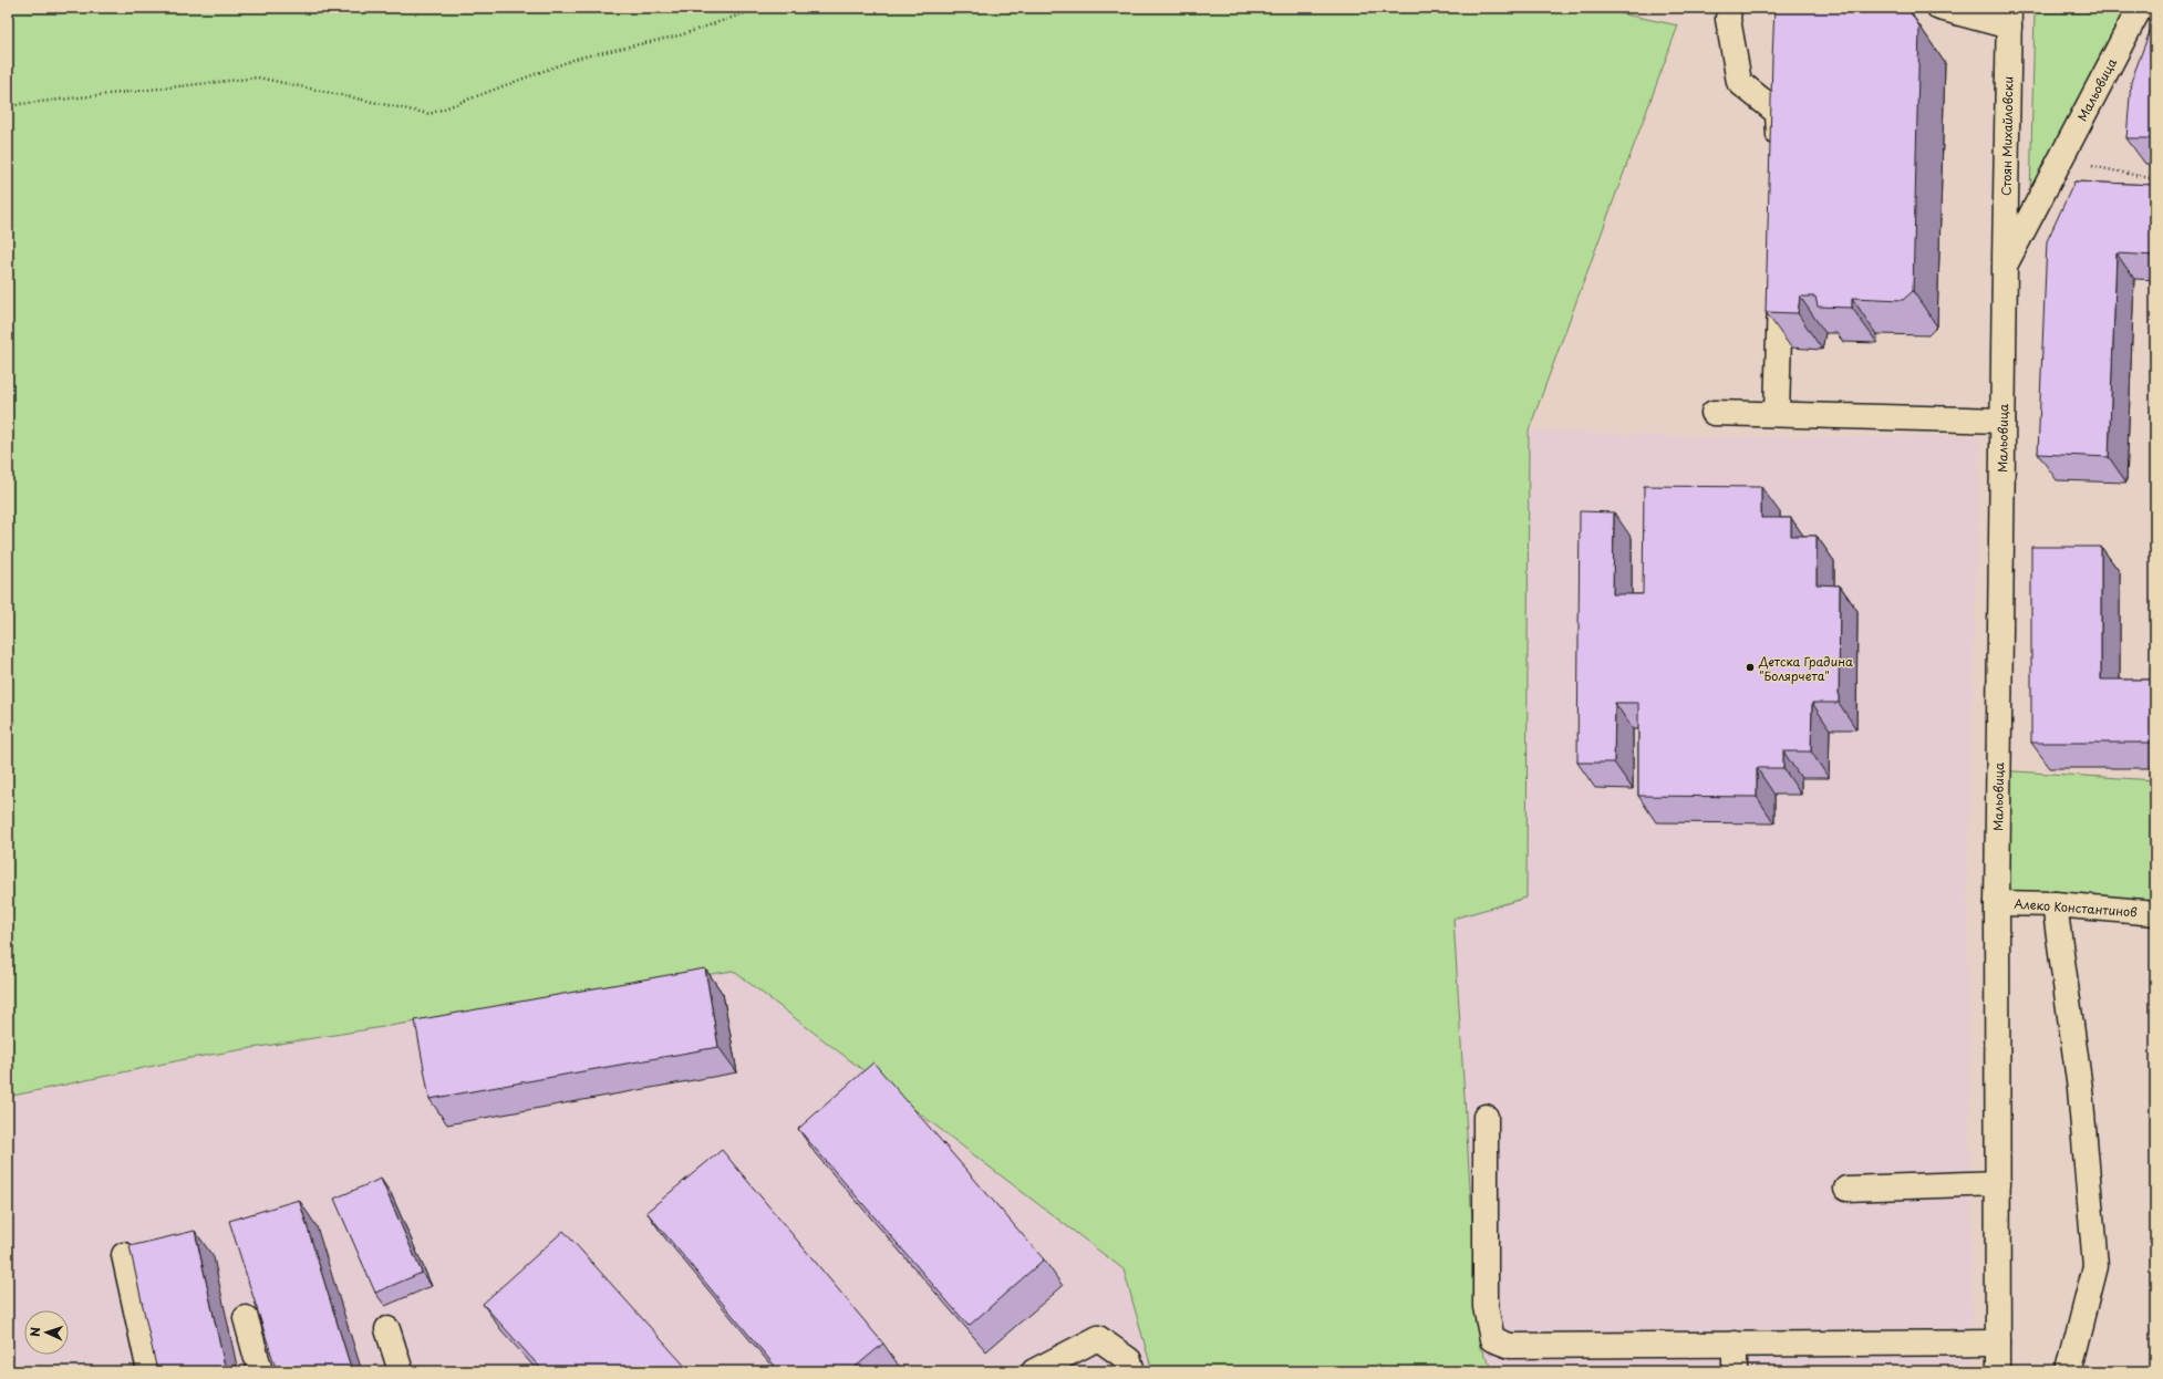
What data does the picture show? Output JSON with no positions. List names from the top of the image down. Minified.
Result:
{"streets":{"street":["Мальовица","Стоян Михайловски","Алеко Константинов"]},"crossings":[["Мальовица","Стоян Михайловски"],["Мальовица","Алеко Константинов"]],"places":["Детска Градина \"Болярчета\""],"north":"left"}
